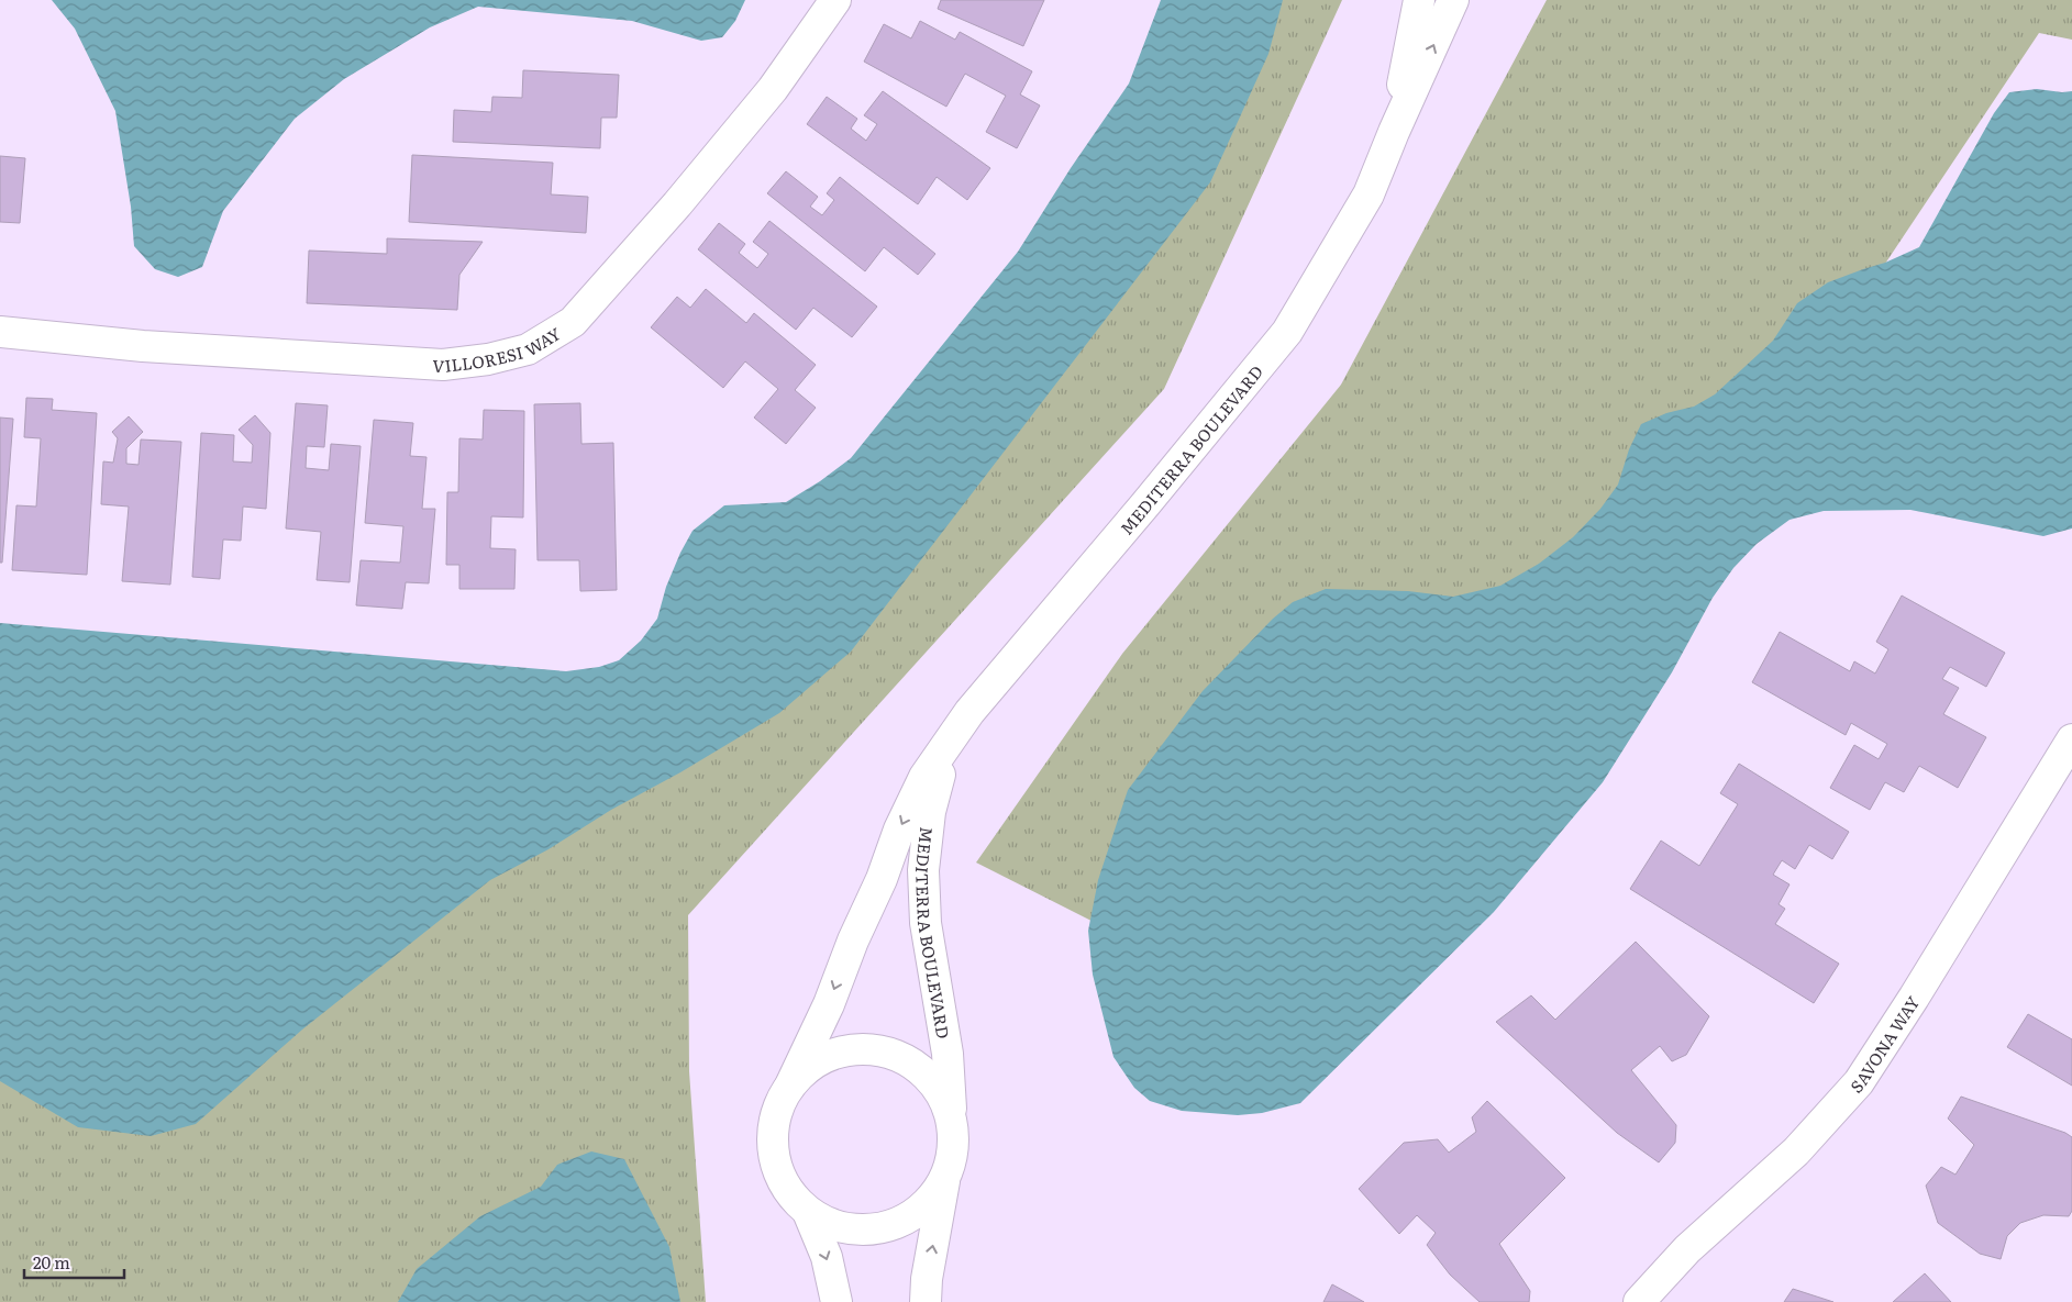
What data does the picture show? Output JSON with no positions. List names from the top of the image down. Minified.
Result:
{"streets":{"street":["VILLORESI WAY","MEDITERRA BOULEVARD","SAVONA WAY"]},"scale_bar":"20 m"}
